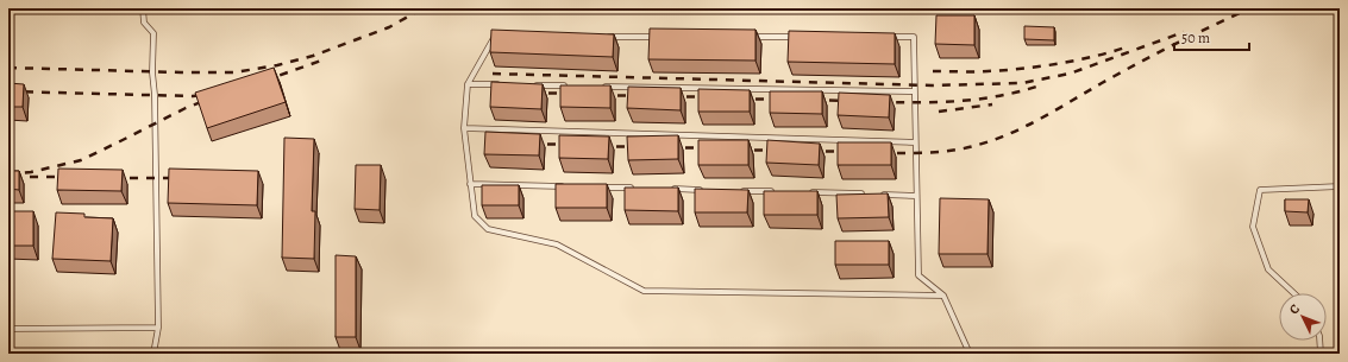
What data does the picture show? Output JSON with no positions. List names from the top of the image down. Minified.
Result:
{"scale_bar":"50 m","north":"top left"}
